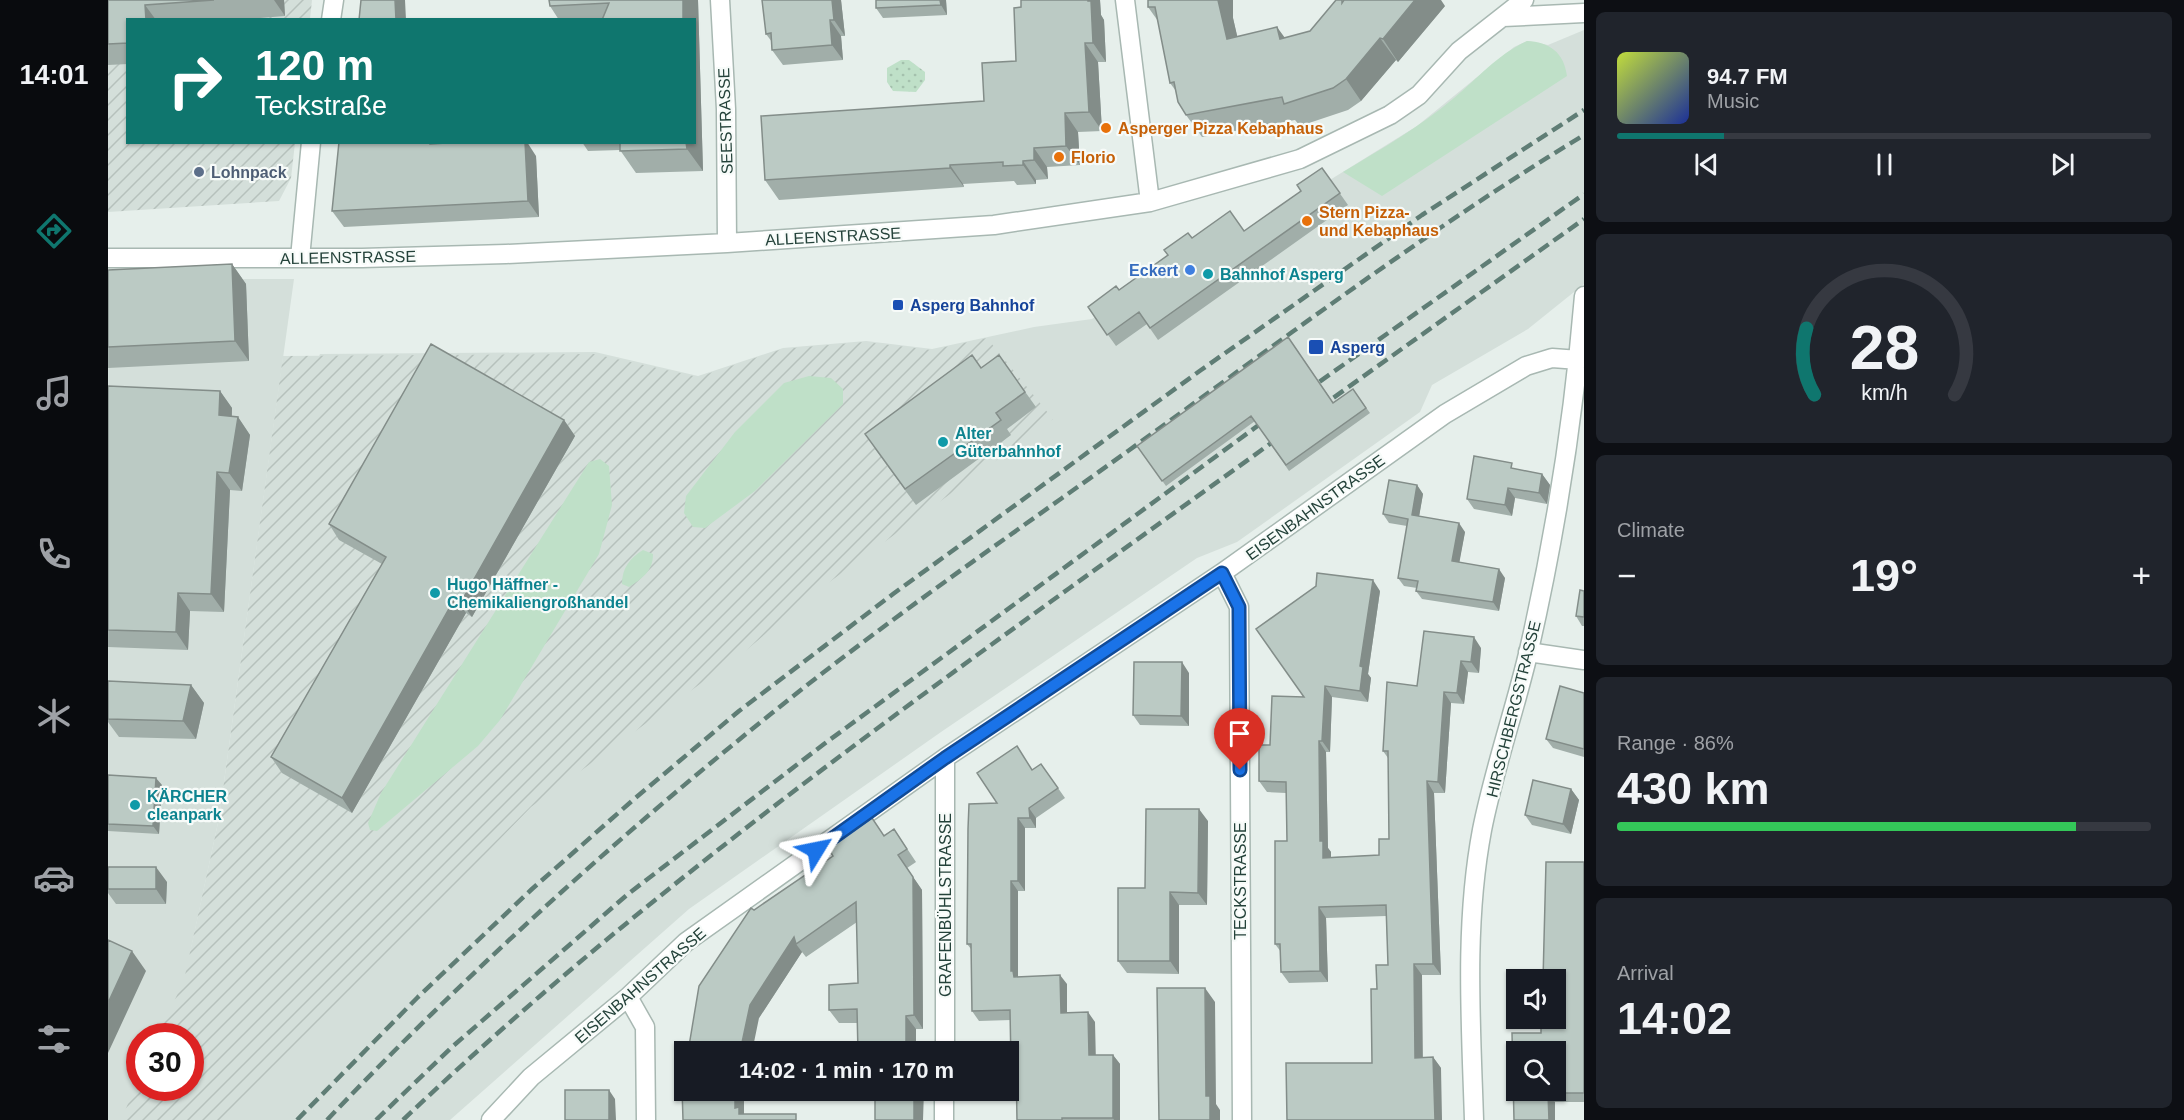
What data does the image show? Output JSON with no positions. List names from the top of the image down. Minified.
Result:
{"streets":{"street":["SEESTRASSE","ALLEENSTRASSE","EISENBAHNSTRASSE","HIRSCHBERGSTRASSE","TECKSTRASSE","GRAFENBÜHLSTRASSE"]},"crossings":[["SEESTRASSE","ALLEENSTRASSE"],["EISENBAHNSTRASSE","HIRSCHBERGSTRASSE"],["EISENBAHNSTRASSE","TECKSTRASSE"],["EISENBAHNSTRASSE","GRAFENBÜHLSTRASSE"]],"places":{"other":["Asperger Pizza Kebaphaus","Florio","Lohnpack","Stern Pizza- und Kebaphaus","Eckert","Bahnhof Asperg","Alter Güterbahnhof","Hugo Häffner - Chemikaliengroßhandel","KÄRCHER cleanpark"],"transit":["Asperg Bahnhof","Asperg"]},"page":{"tabs":"14:01","turn":["120 m","Teckstraße"],"song":["94.7 FM","Music"],"tile":["Climate",["Range · 86%","430 km"],["Arrival","14:02"]],"heat":["−","19°","+"],"limit":"30","trip":"14:02 · 1 min · 170 m","gauge":["28","km/h"]}}
